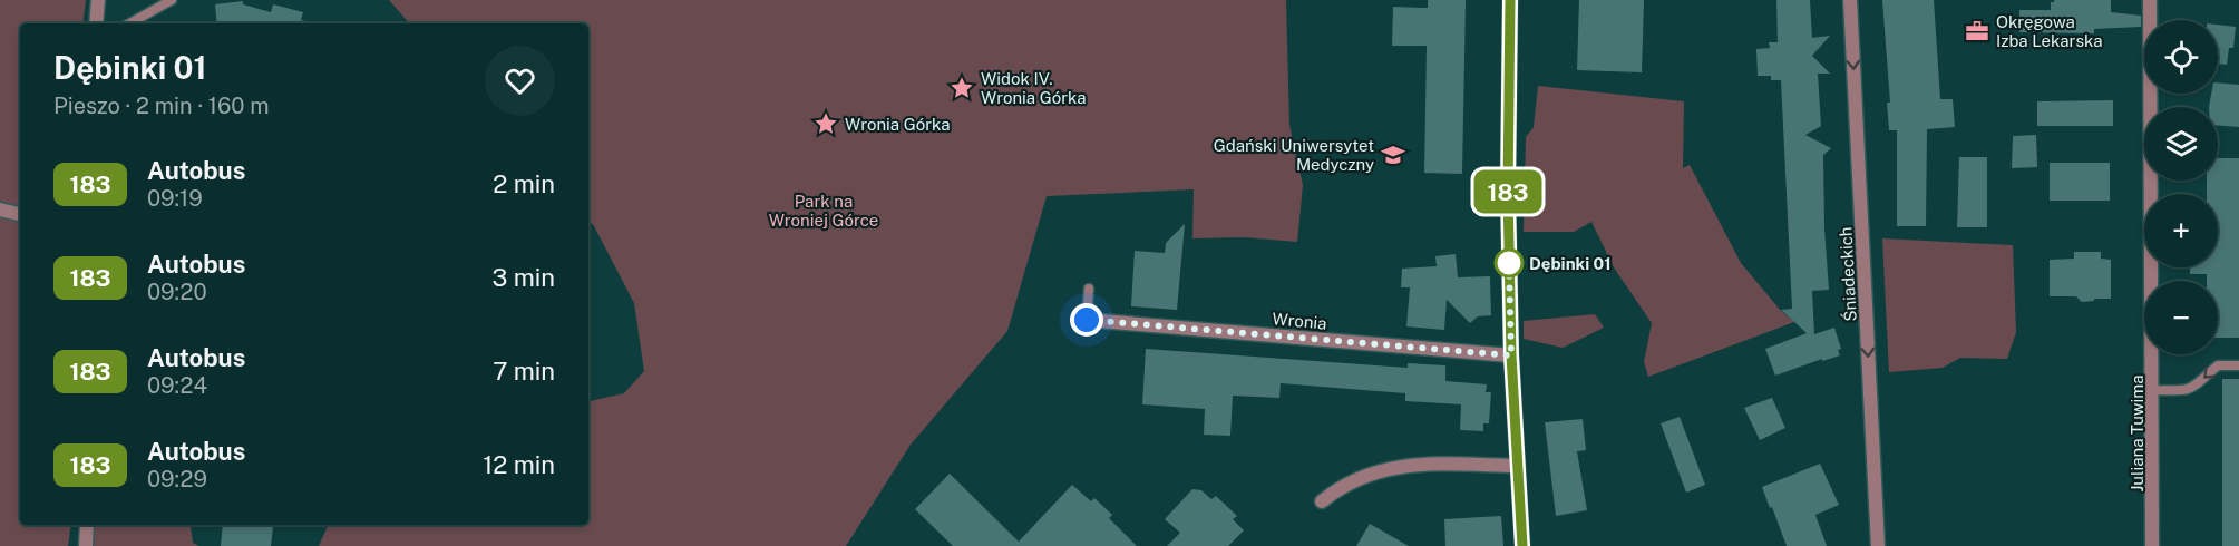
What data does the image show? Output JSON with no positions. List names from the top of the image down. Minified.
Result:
{"streets":{"street":["Śniadeckich","Wronia","Juliana Tuwima"]},"one_way":["Śniadeckich"],"parks":["Park na Wroniej Górce"],"places":{"office":["Okręgowa Izba Lekarska"],"place":["Widok IV. Wronia Górka","Wronia Górka"],"school or university":["Gdański Uniwersytet Medyczny"],"other":["Dębinki 01"]},"lines":["bus line 183"],"page":{"on_map":"183","map_buttons":["+","−"],"heading":["Dębinki 01","Pieszo · 2 min · 160 m"],"list":[{"mark":"183","name":"Autobus","note":"09:19","value":"2 min"},{"mark":"183","name":"Autobus","note":"09:20","value":"3 min"},{"mark":"183","name":"Autobus","note":"09:24","value":"7 min"},{"mark":"183","name":"Autobus","note":"09:29","value":"12 min"}]}}
